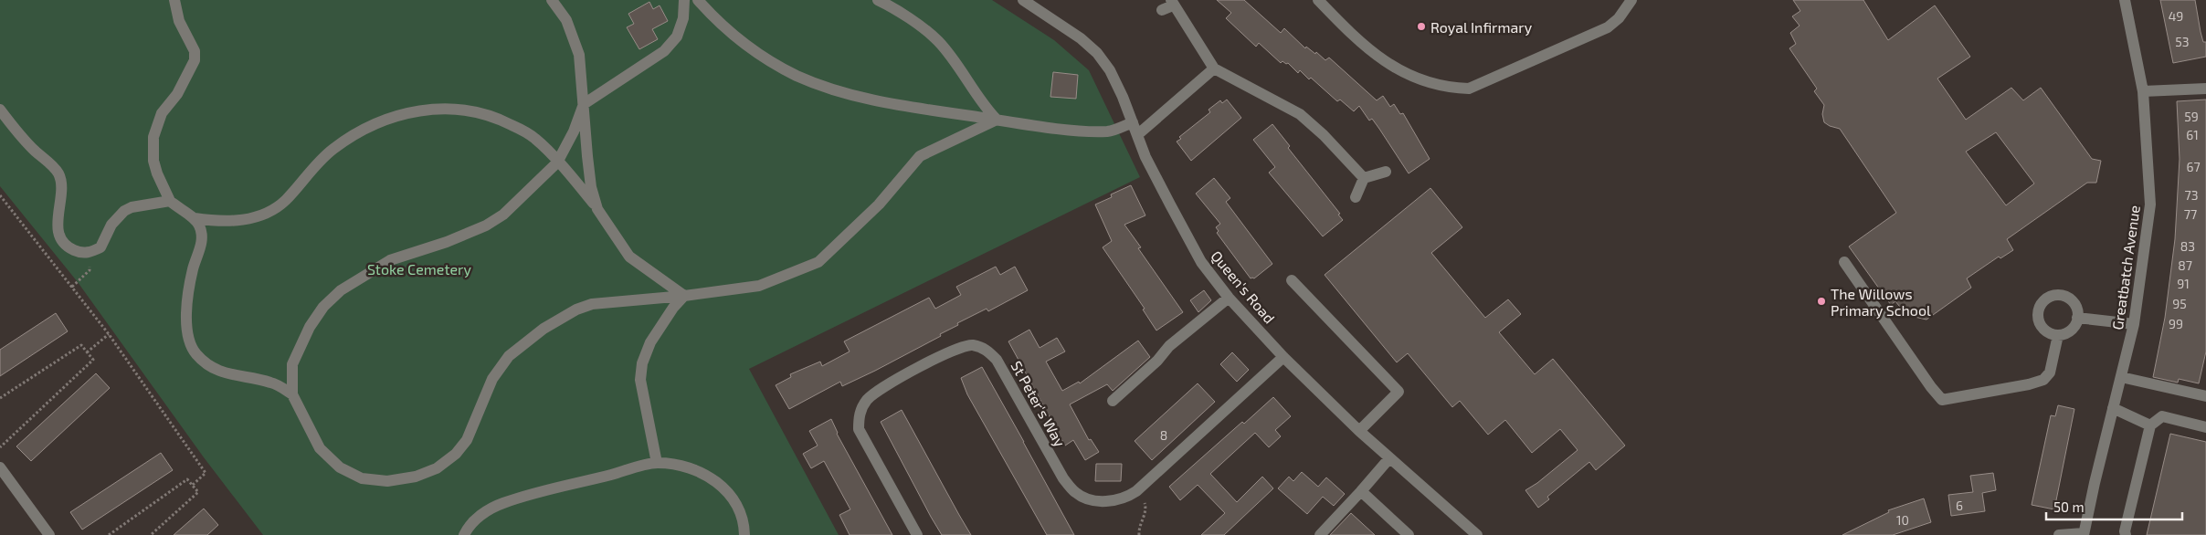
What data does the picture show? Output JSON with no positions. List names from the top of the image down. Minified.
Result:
{"streets":{"street":["Greatbatch Avenue","Queen's Road","St Peter's Way"]},"crossings":[["Queen's Road","St Peter's Way"]],"parks":["Stoke Cemetery"],"places":["Royal Infirmary","The Willows Primary School"],"house_numbers":["49","53","59","61","67","73","77","83","87","91","95","99","8","6","10"],"scale_bar":"50 m"}
